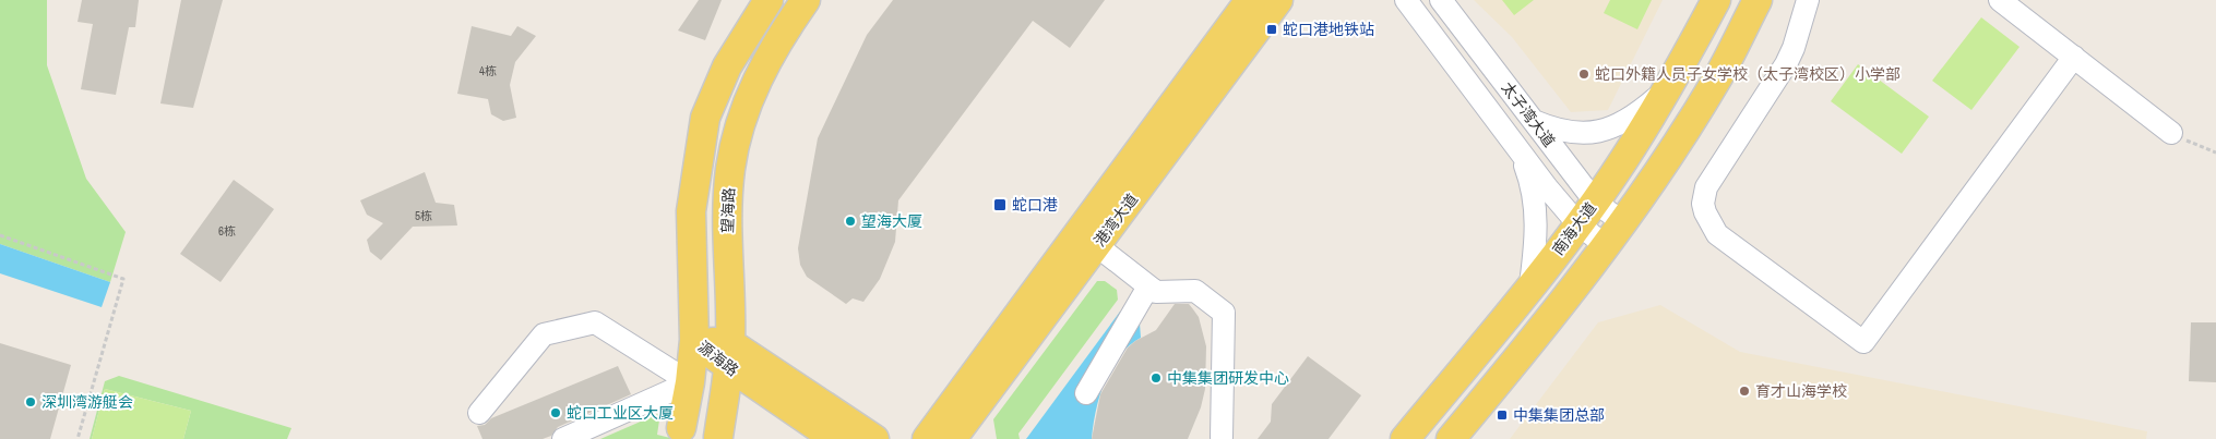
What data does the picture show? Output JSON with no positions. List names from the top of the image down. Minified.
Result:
{"streets":{"main road":["望海路","港湾大道","南海大道","源海路"],"street":["太子湾大道"]},"crossings":[["太子湾大道","南海大道"],["望海路","源海路"]],"places":{"transit":["蛇口港地铁站","蛇口港","中集集团总部"],"other":["蛇口外籍人员子女学校（太子湾校区）小学部","望海大厦","中集集团研发中心","育才山海学校","深圳湾游艇会","蛇口工业区大厦"]},"house_numbers":["4栋","5栋","6栋"]}
